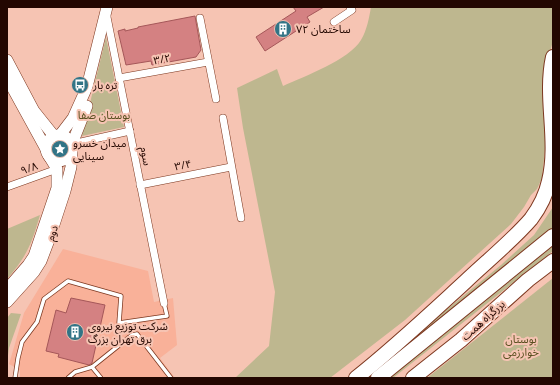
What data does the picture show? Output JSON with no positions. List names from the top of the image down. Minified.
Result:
{"streets":{"highway":["بزرگراه همت"],"main road":["دوم"],"street":["۳/۲","سوم","۳/۴","۹/۸"]},"crossings":[["۳/۲","سوم"],["سوم","۳/۴"],["سوم","دوم"],["۹/۸","دوم"]],"parks":["بوستان صفا","بوستان خوارزمی"],"places":{"building":["ساختمان ۷۲","شرکت توزیع نیروی برق تهران بزرگ"],"bus stop":["تره بار"],"place":["میدان خسرو سینایی"]}}
